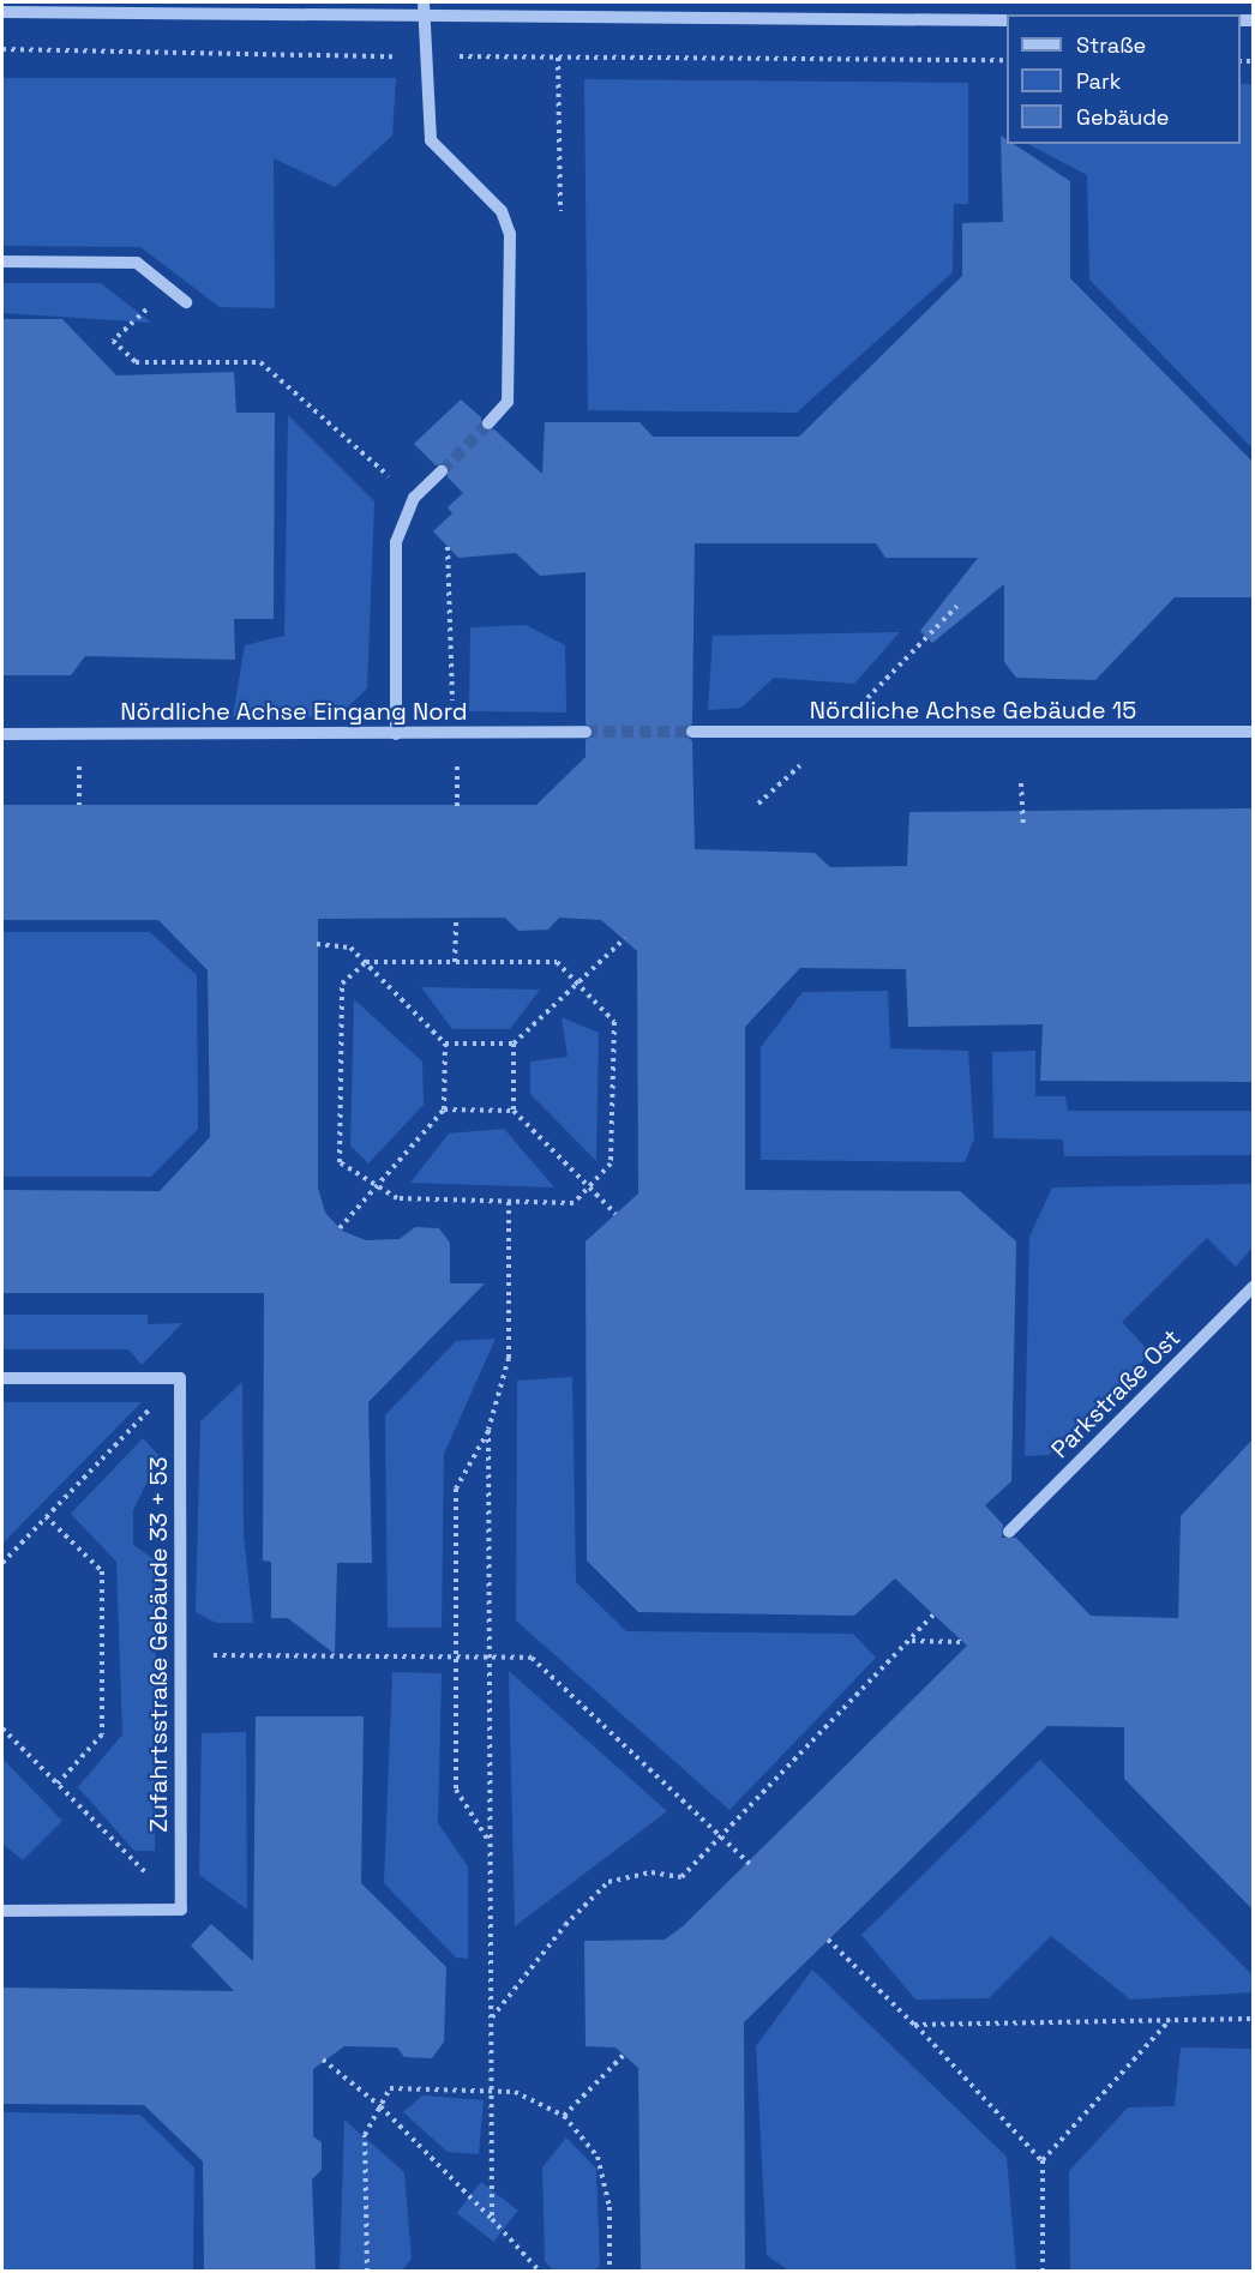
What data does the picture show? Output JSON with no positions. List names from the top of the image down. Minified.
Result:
{"streets":{"street":["Nördliche Achse Gebäude 15","Nördliche Achse Eingang Nord","Parkstraße Ost","Zufahrtsstraße Gebäude 33 + 53"]},"legend":["Straße","Park","Gebäude"]}
